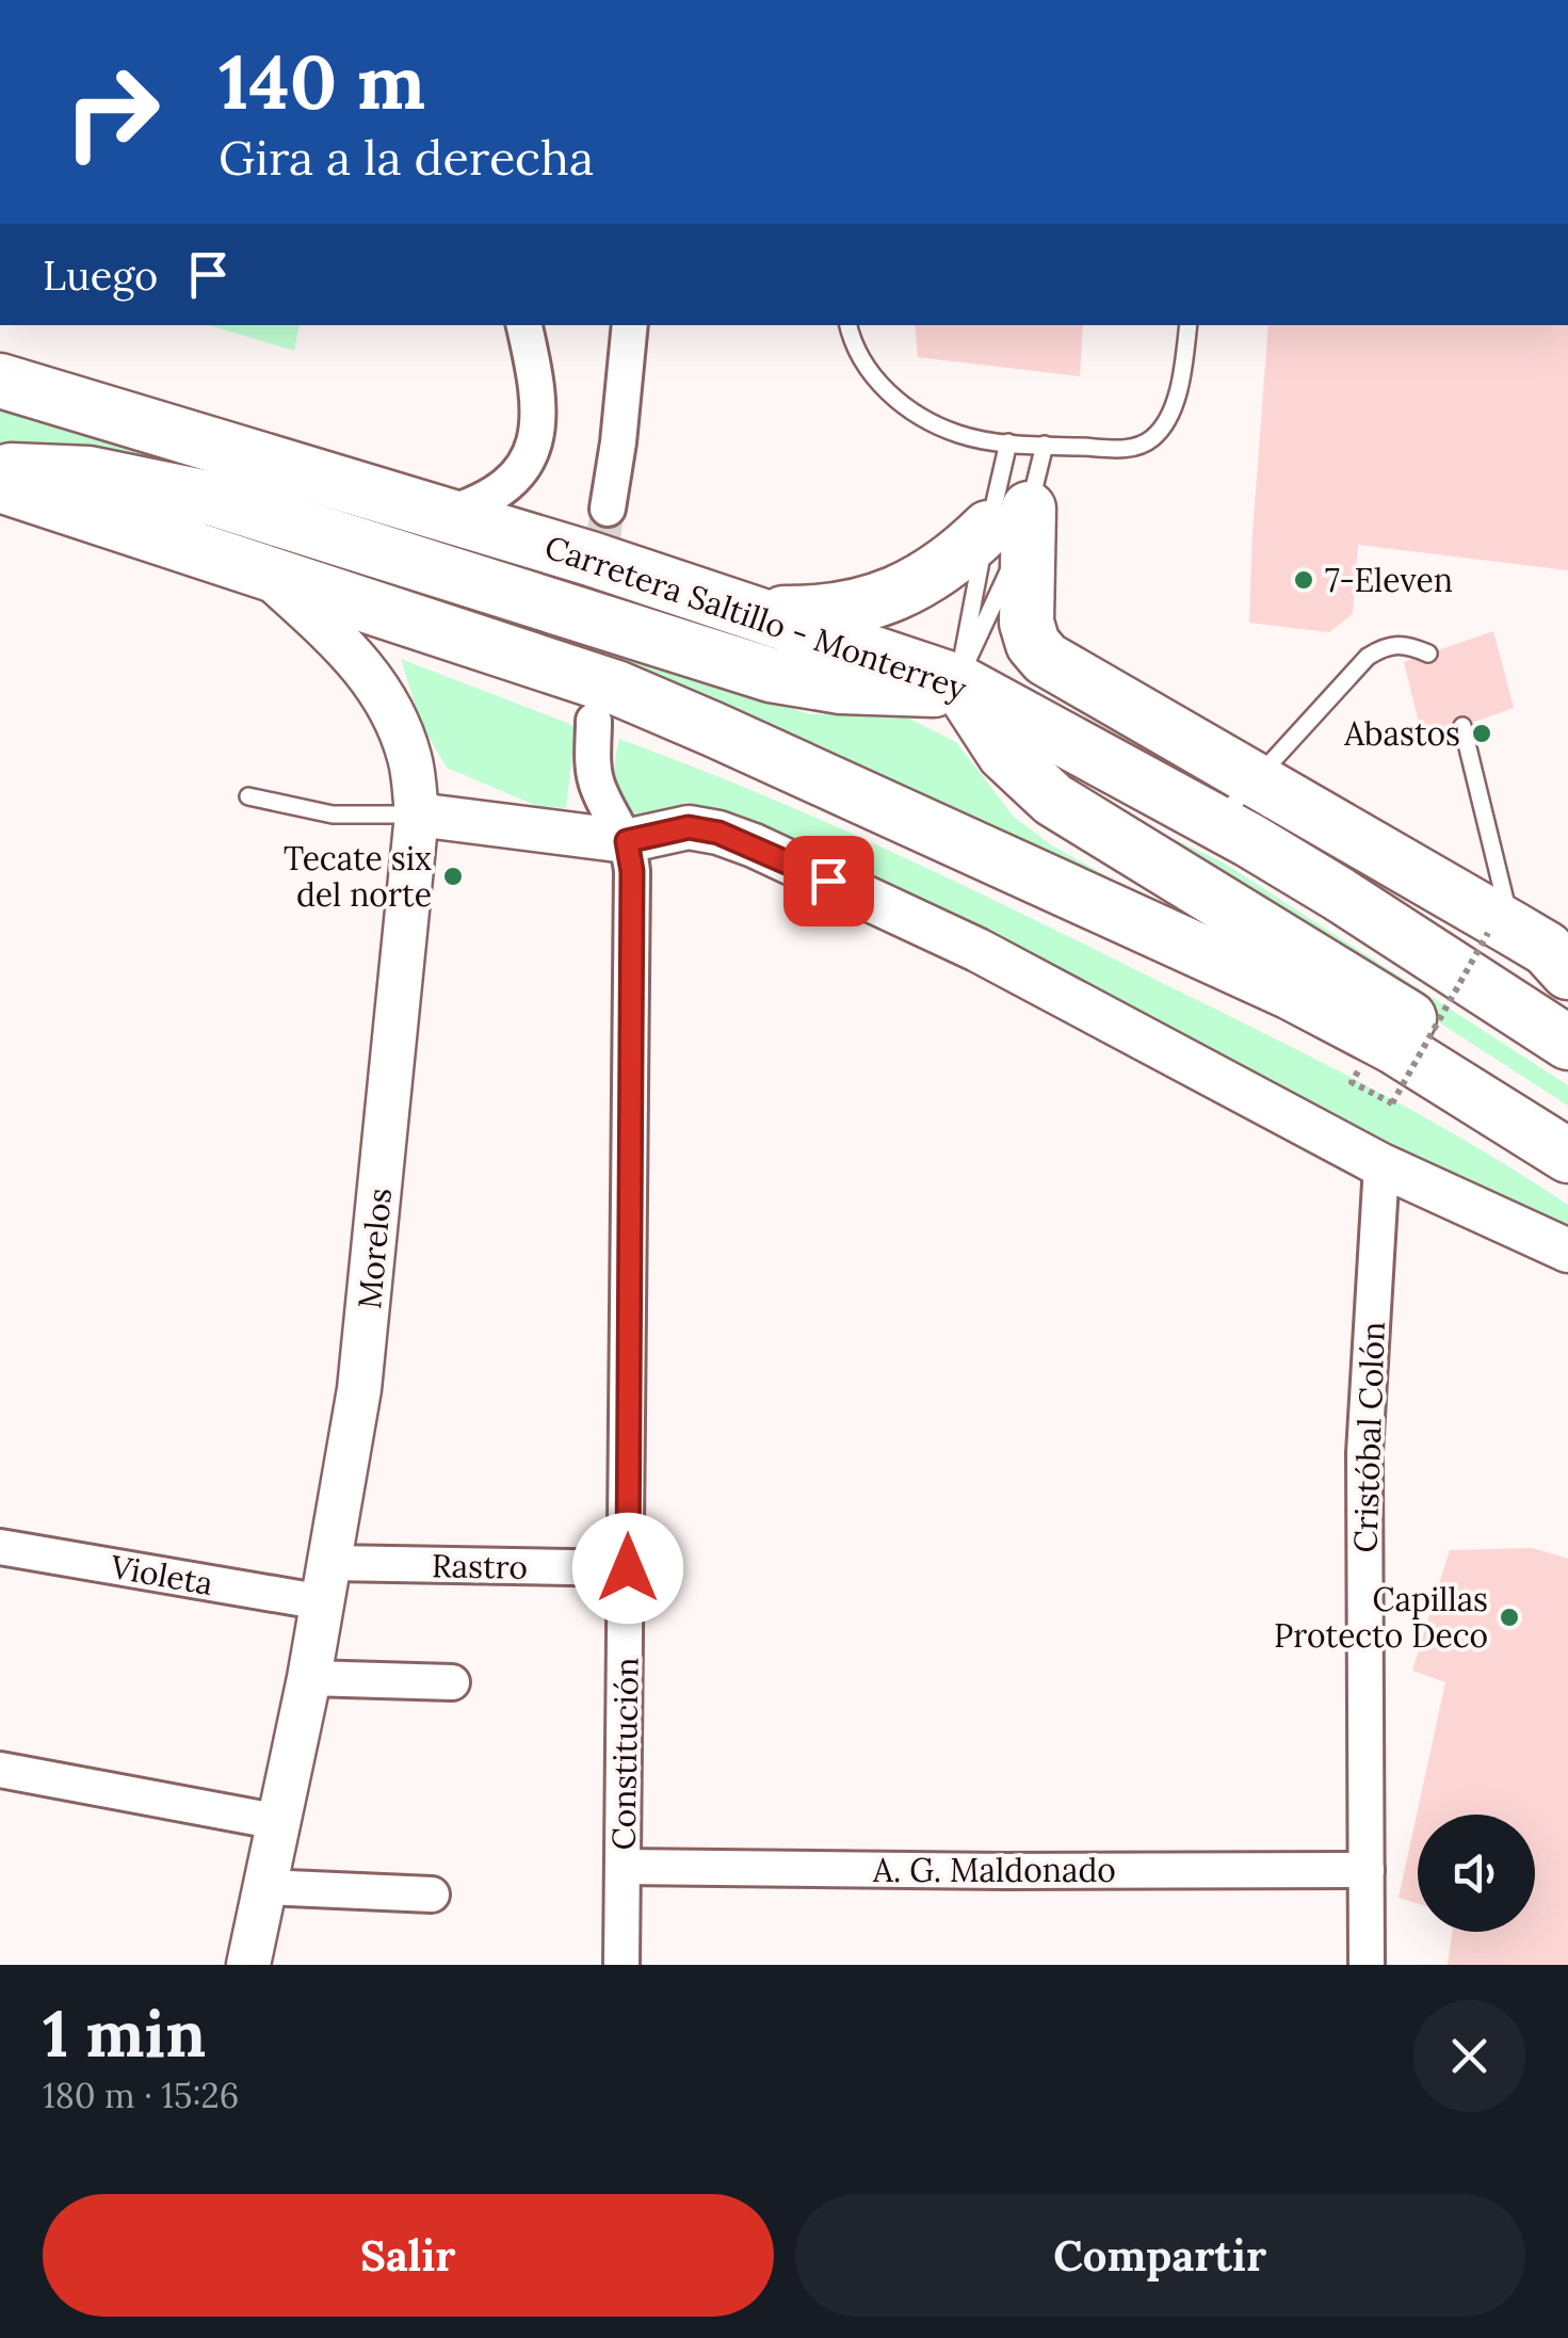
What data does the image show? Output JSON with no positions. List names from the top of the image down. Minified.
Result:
{"streets":{"main road":["Carretera Saltillo - Monterrey"],"street":["Morelos","Cristóbal Colón","Rastro","Violeta","Constitución","A. G. Maldonado"]},"crossings":[["Morelos","Rastro"],["Morelos","Violeta"],["Cristóbal Colón","A. G. Maldonado"],["Rastro","Violeta"],["Rastro","Constitución"],["Constitución","A. G. Maldonado"]],"places":["7-Eleven","Abastos","Tecate six del norte","Capillas Protecto Deco"],"page":{"turn":["140 m","Gira a la derecha"],"then":"Luego","heading":["1 min","180 m · 15:26"],"buttons":["Salir","Compartir"]}}
